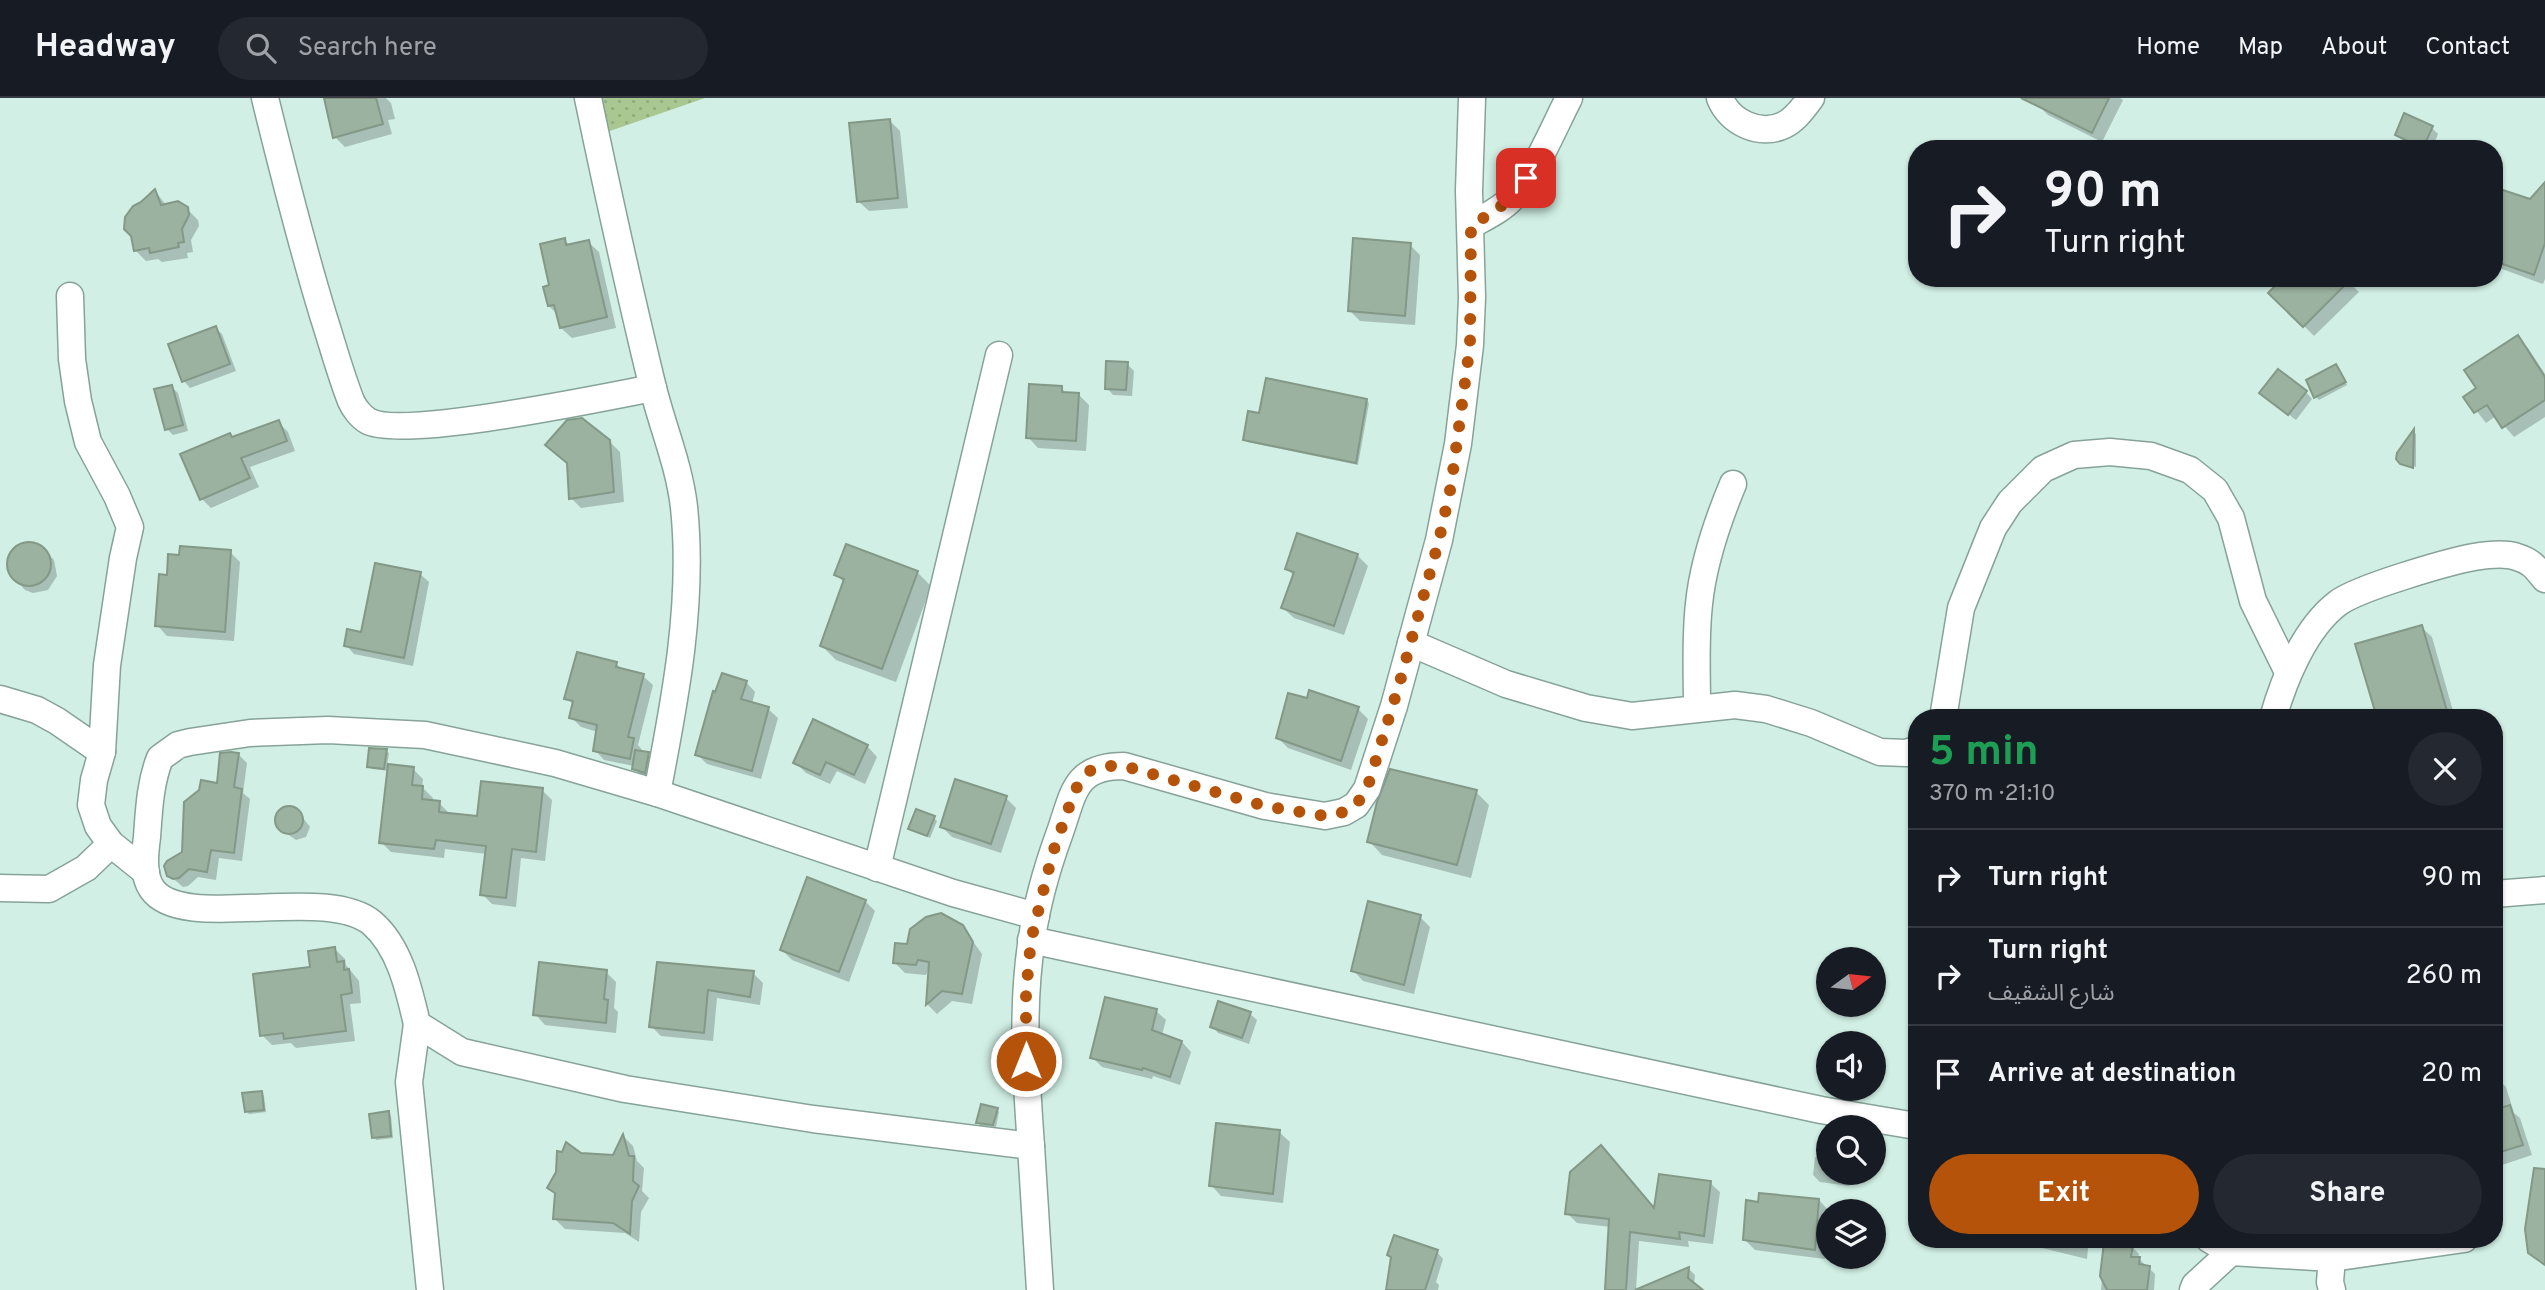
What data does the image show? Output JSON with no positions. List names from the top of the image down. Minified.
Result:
{"north":"right","page":{"header":"Headway","search":"Search here","nav":["Home","Map","About","Contact"],"turn":["90 m","Turn right"],"heading":["5 min","370 m · 21:10"],"list":[{"name":"Turn right","value":"90 m"},{"name":"Turn right","note":"شارع الشقيف","value":"260 m"},{"name":"Arrive at destination","value":"20 m"}],"buttons":["Exit","Share"]}}
